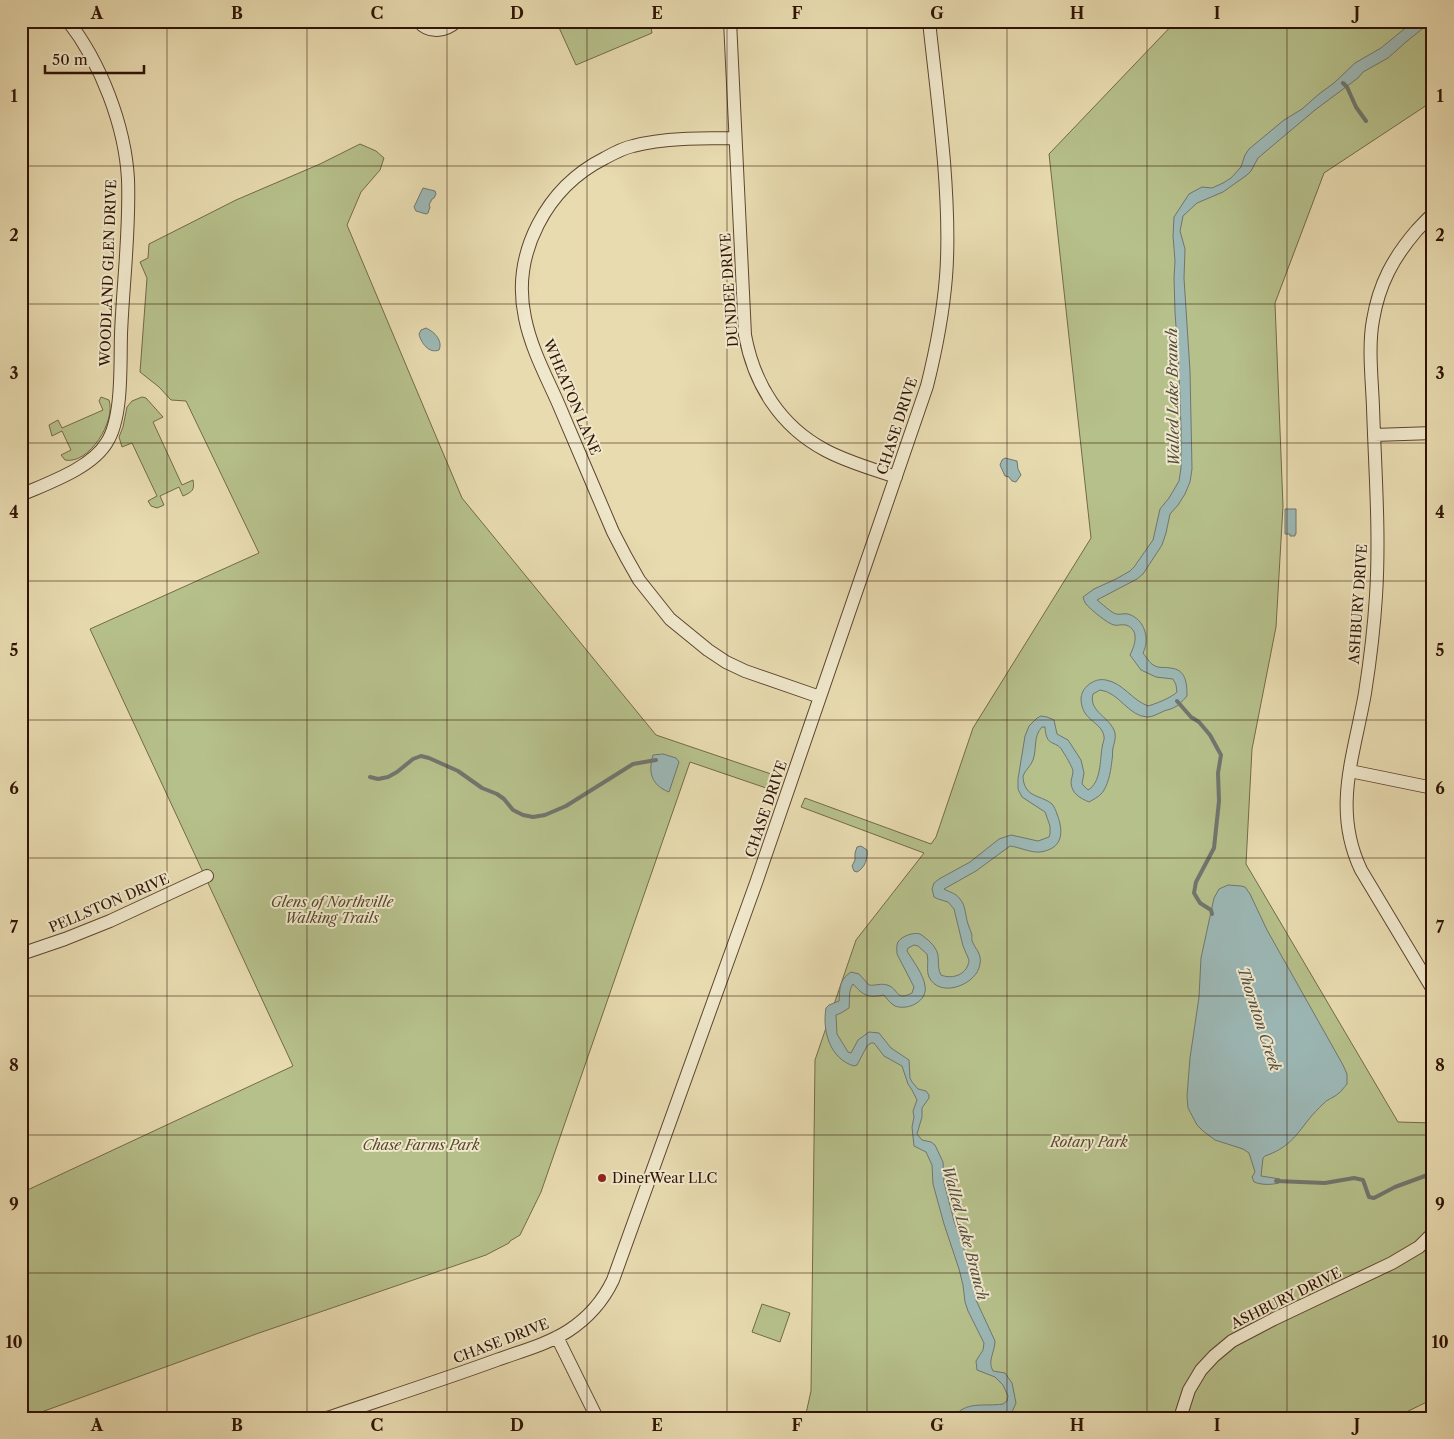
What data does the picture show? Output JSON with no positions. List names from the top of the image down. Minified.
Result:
{"streets":{"street":["WOODLAND GLEN DRIVE","DUNDEE DRIVE","WHEATON LANE","CHASE DRIVE","ASHBURY DRIVE","PELLSTON DRIVE"]},"crossings":[["DUNDEE DRIVE","WHEATON LANE"],["DUNDEE DRIVE","CHASE DRIVE"],["WHEATON LANE","CHASE DRIVE"]],"water":["Walled Lake Branch","Thornton Creek"],"parks":["Glens of Northville Walking Trails","Rotary Park","Chase Farms Park"],"places":["DinerWear LLC"],"scale_bar":"50 m","grid":{"columns":["A","B","C","D","E","F","G","H","I","J"],"rows":["1","2","3","4","5","6","7","8","9","10"]}}
